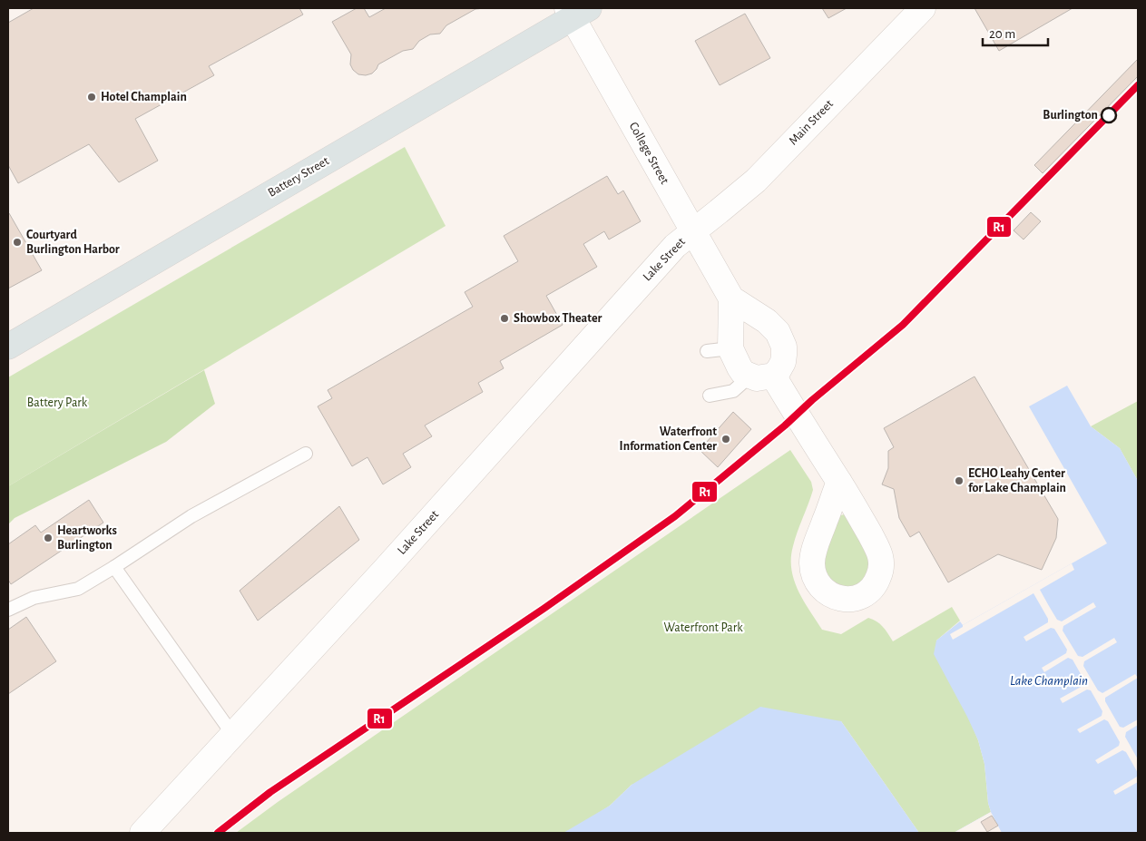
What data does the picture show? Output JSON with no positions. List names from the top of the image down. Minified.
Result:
{"streets":{"main road":["Battery Street"],"street":["Main Street","College Street","Lake Street"]},"crossings":[["Main Street","College Street"],["Main Street","Lake Street"],["College Street","Battery Street"],["College Street","Lake Street"]],"water":["Lake Champlain"],"parks":["Battery Park","Waterfront Park"],"places":["Hotel Champlain","Burlington","Courtyard Burlington Harbor","Showbox Theater","Waterfront Information Center","ECHO Leahy Center for Lake Champlain","Heartworks Burlington"],"lines":["transit line R1"],"scale_bar":"20 m"}
